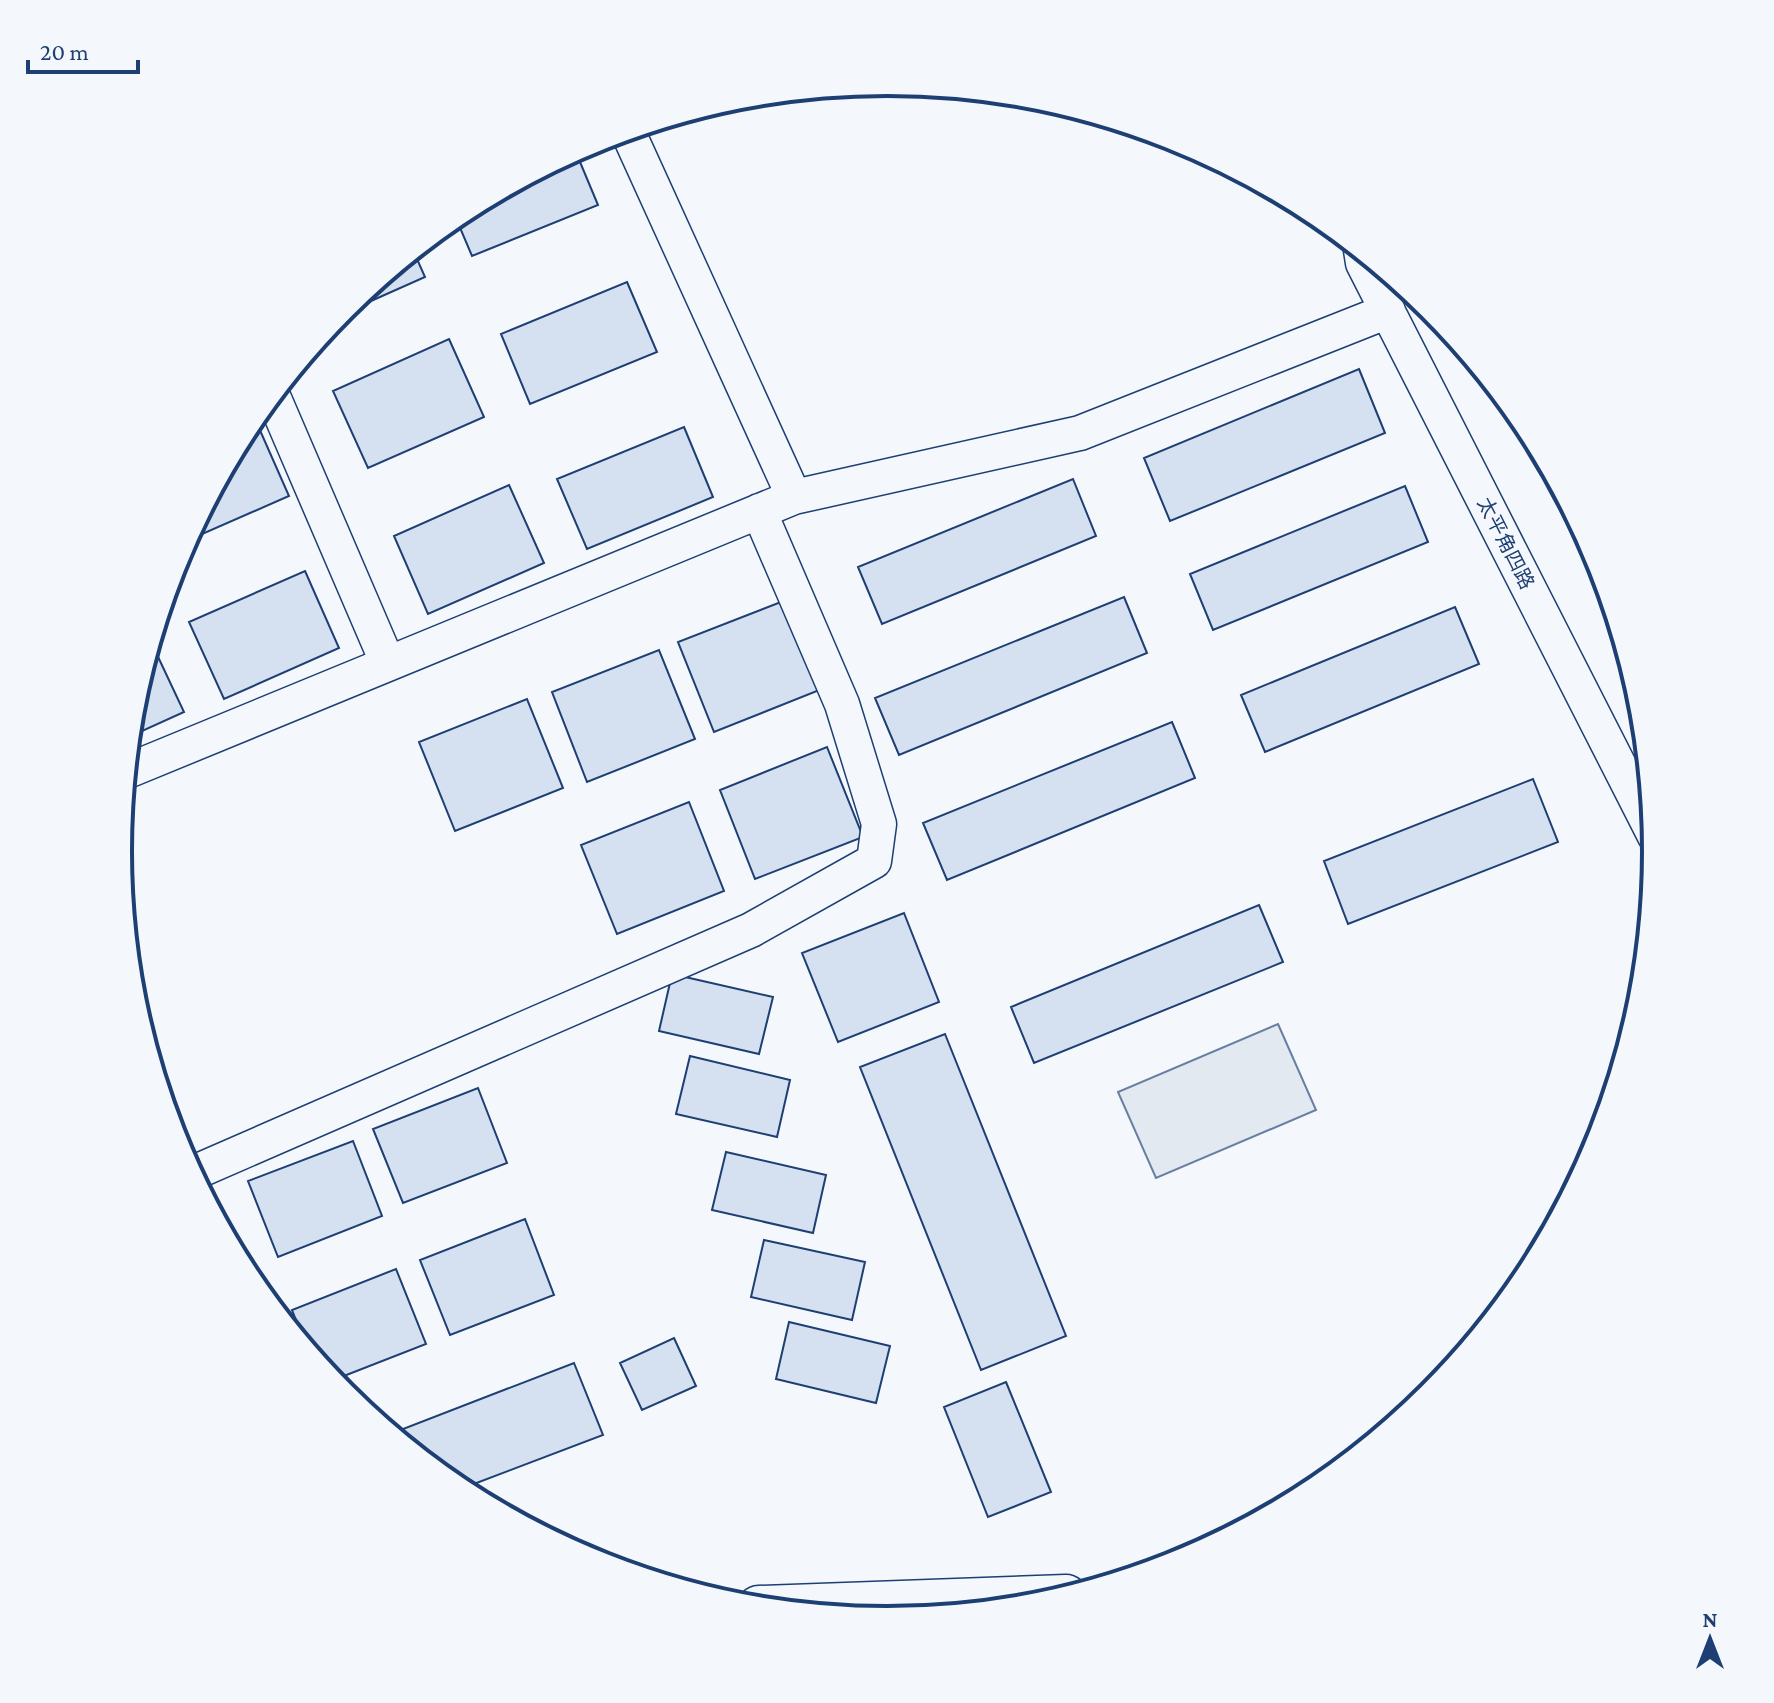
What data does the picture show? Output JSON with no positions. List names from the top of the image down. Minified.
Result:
{"streets":{"street":["太平角四路"]},"scale_bar":"20 m","north":"top"}
